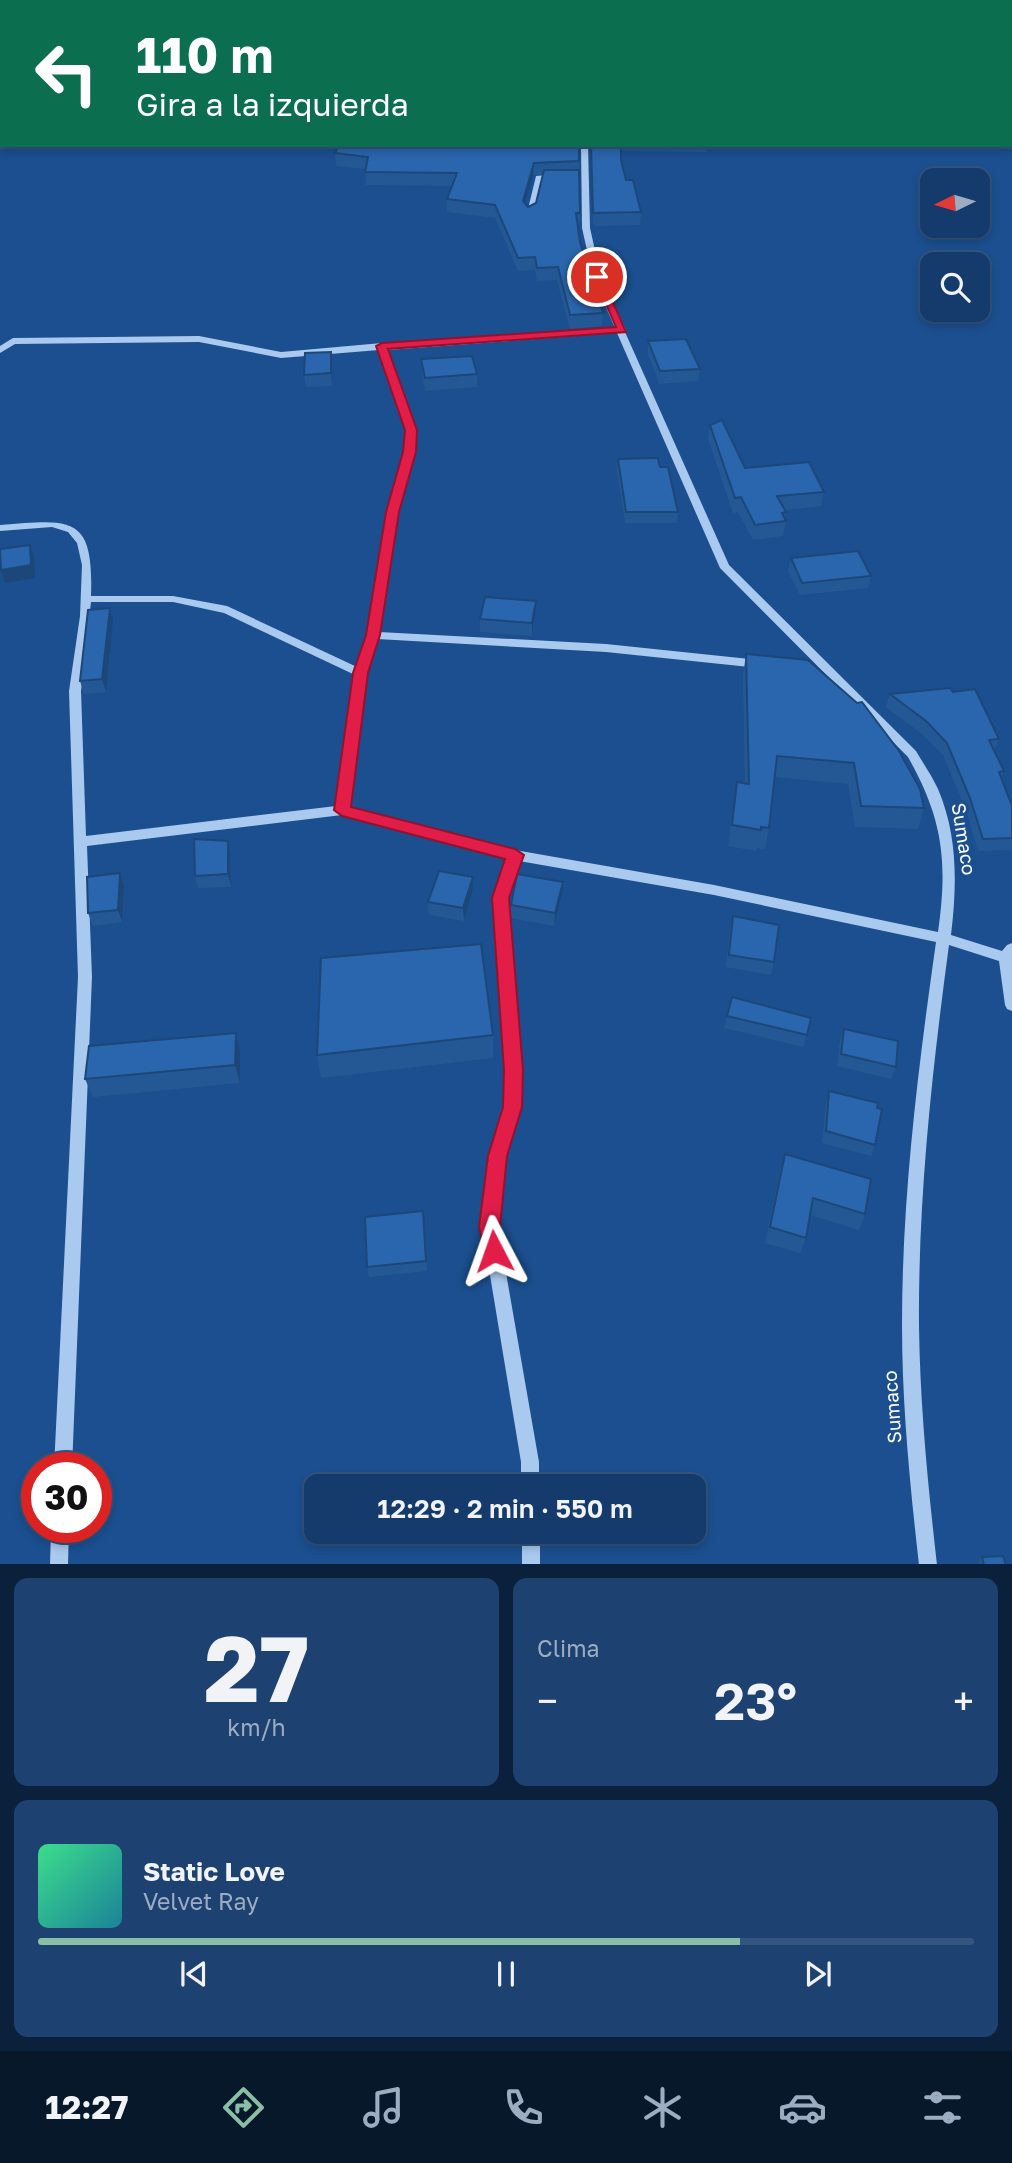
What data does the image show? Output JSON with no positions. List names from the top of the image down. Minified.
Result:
{"streets":{"street":["Sumaco"]},"north":"left","page":{"turn":["110 m","Gira a la izquierda"],"limit":"30","trip":"12:29 · 2 min · 550 m","tile":[["27","km/h"],"Clima"],"heat":["−","23°","+"],"song":["Static Love","Velvet Ray"],"tabs":"12:27"}}
